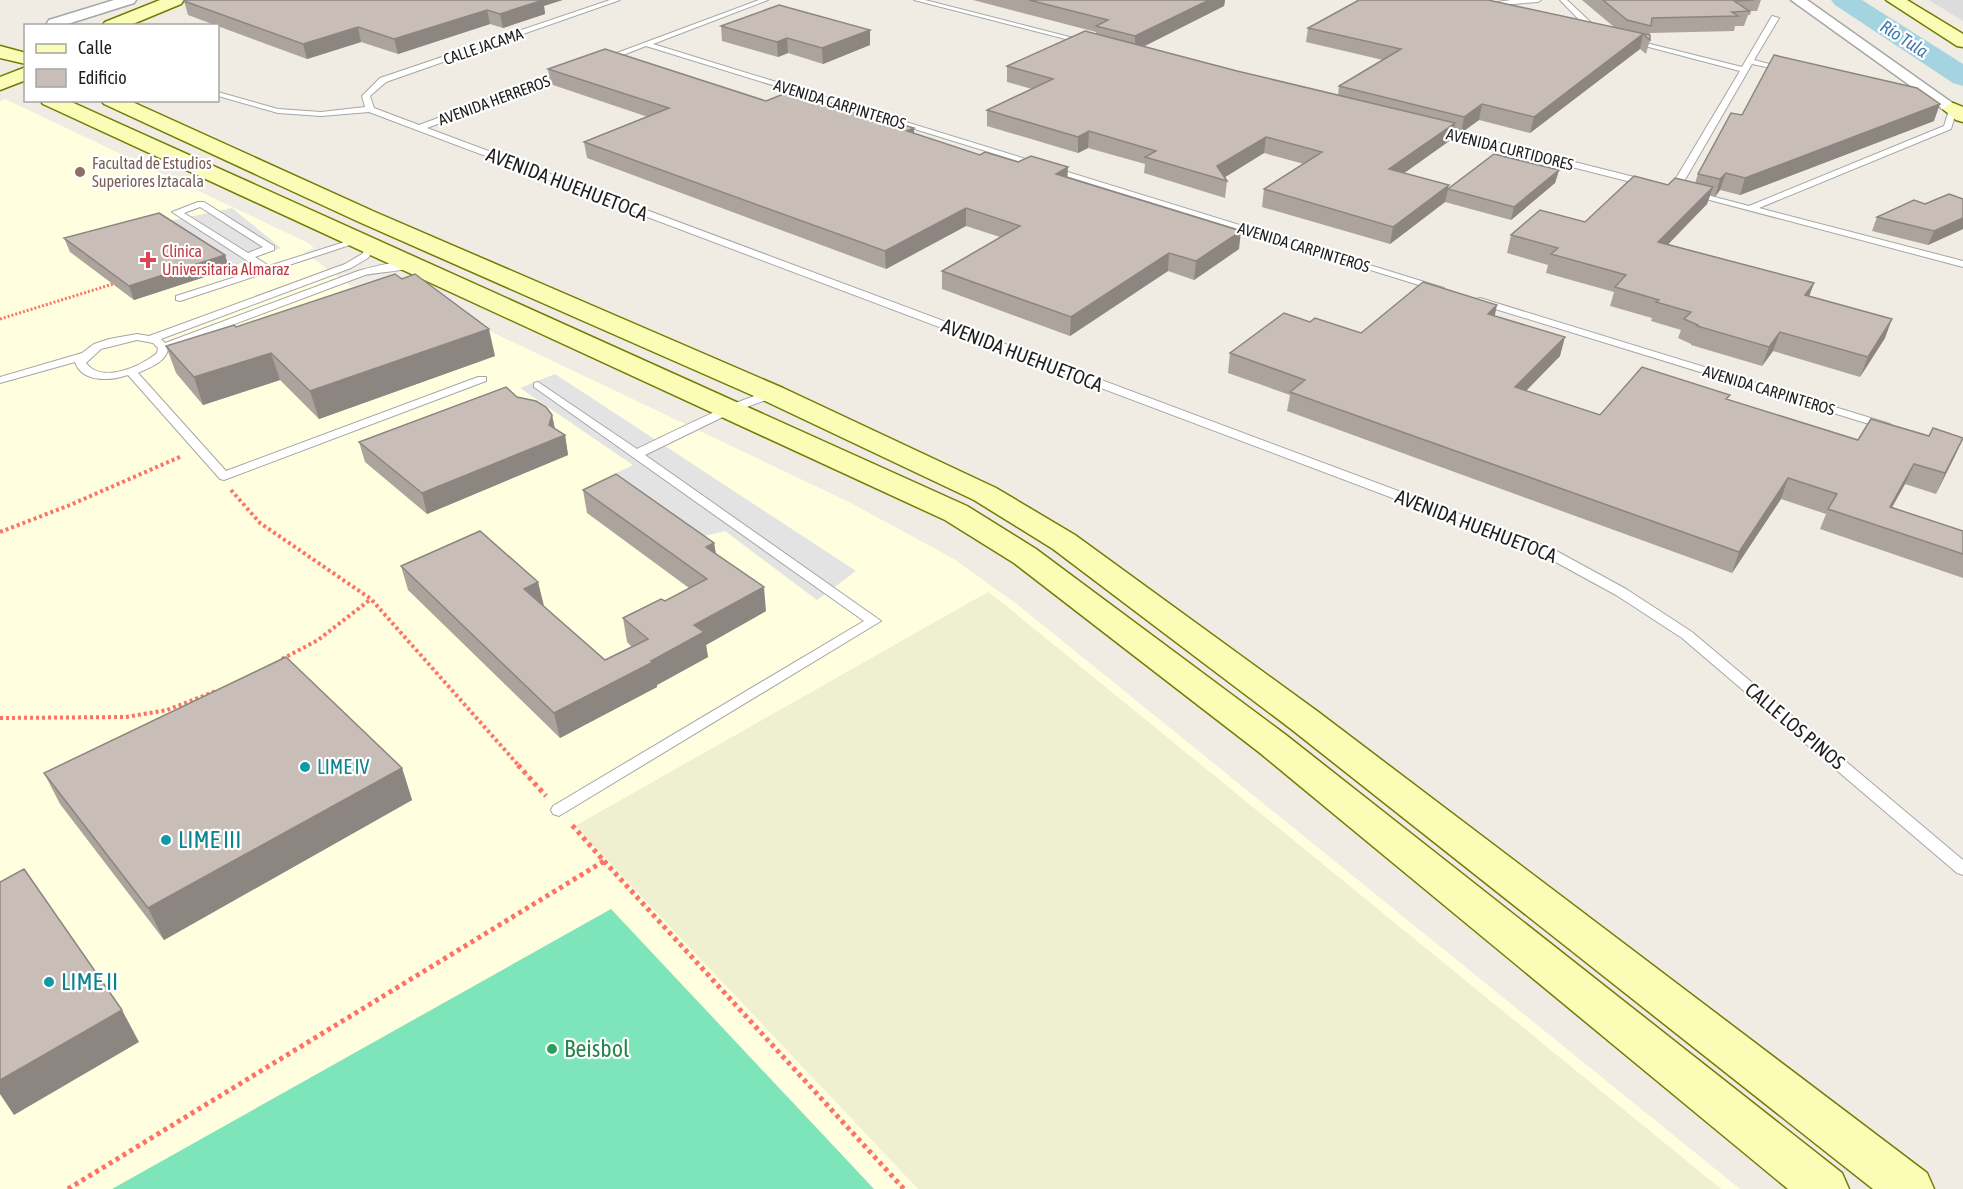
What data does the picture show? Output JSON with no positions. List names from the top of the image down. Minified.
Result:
{"streets":{"lane":["CALLE JACAMA","AVENIDA HERREROS","AVENIDA CARPINTEROS","AVENIDA CURTIDORES","AVENIDA HUEHUETOCA","CALLE LOS PINOS"]},"crossings":[["CALLE JACAMA","AVENIDA HERREROS"],["AVENIDA HERREROS","AVENIDA HUEHUETOCA"],["AVENIDA HUEHUETOCA","CALLE LOS PINOS"]],"water":["Río Tula"],"places":{"other":["Facultad de Estudios Superiores Iztacala","LIME IV","LIME III","LIME II","Beisbol"],"health":["Clínica Universitaria Almaraz"]},"legend":["Calle","Edificio"]}
